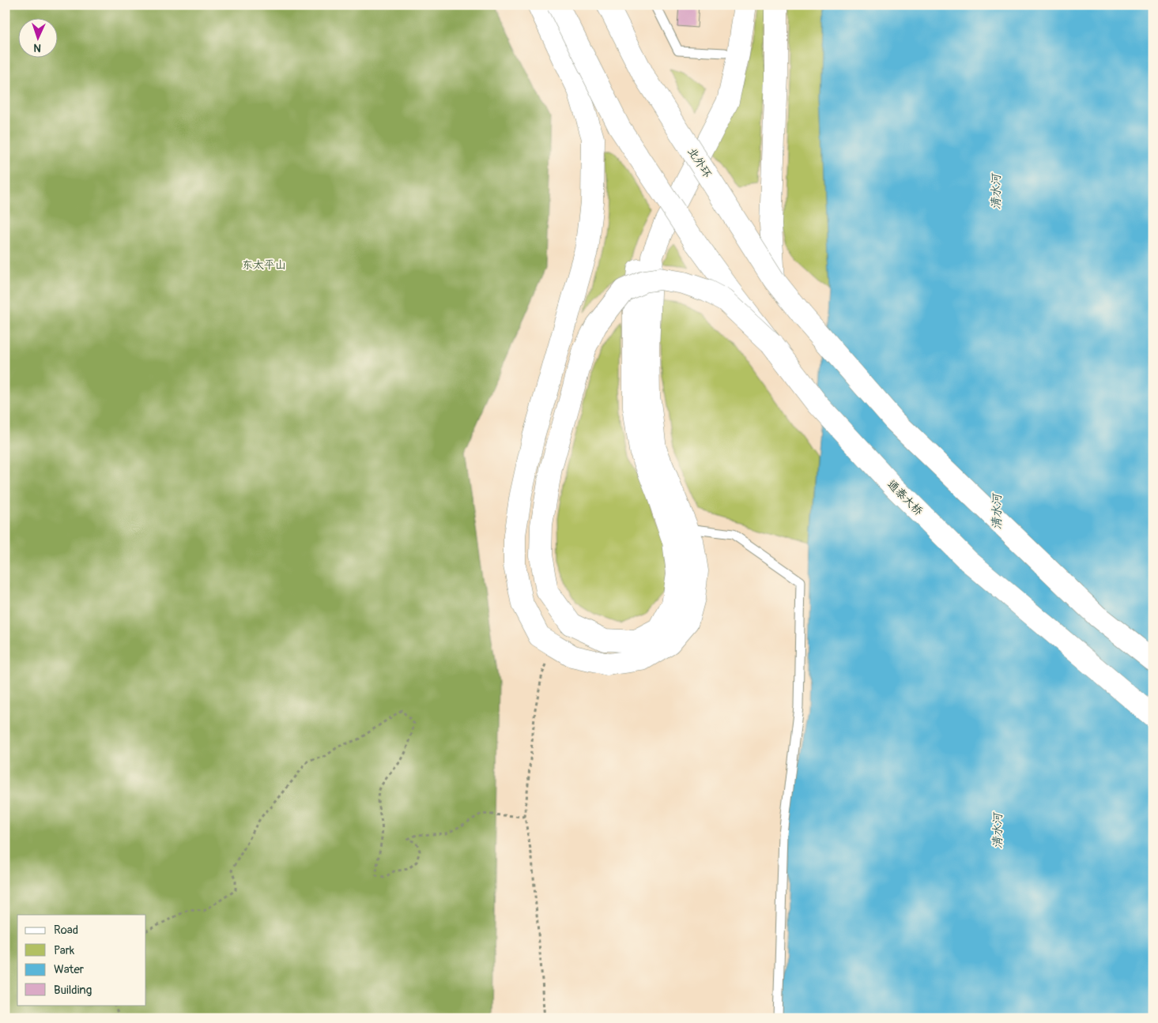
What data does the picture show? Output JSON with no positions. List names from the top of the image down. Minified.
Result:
{"streets":{"main road":["北外环","通泰大桥"]},"water":["清水河"],"parks":["东太平山"],"legend":["Road","Park","Water","Building"],"north":"bottom"}
